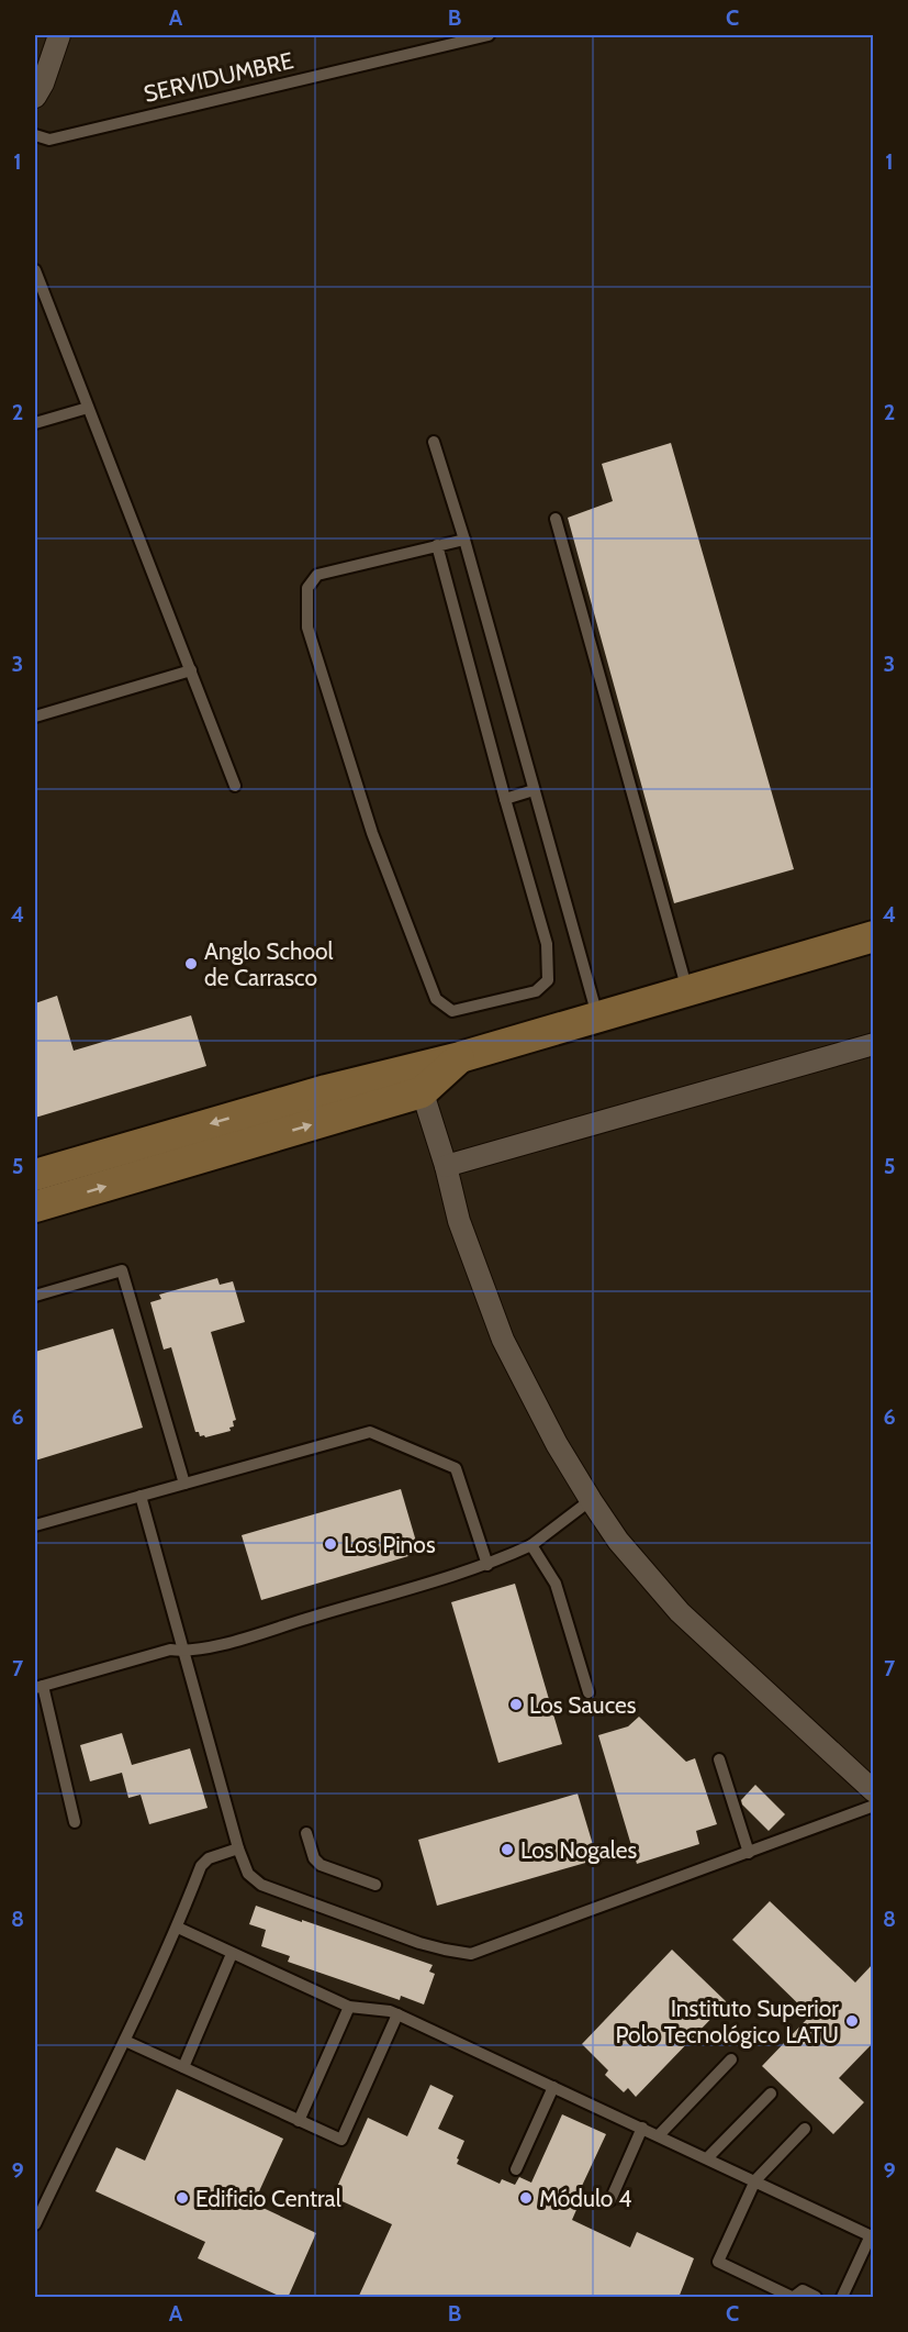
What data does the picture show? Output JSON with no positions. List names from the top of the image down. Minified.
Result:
{"streets":{"lane":["SERVIDUMBRE"]},"places":["Anglo School de Carrasco","Los Pinos","Los Sauces","Los Nogales","Instituto Superior Polo Tecnológico LATU","Edificio Central","Módulo 4"],"grid":{"columns":["A","B","C"],"rows":["1","2","3","4","5","6","7","8","9"]}}
